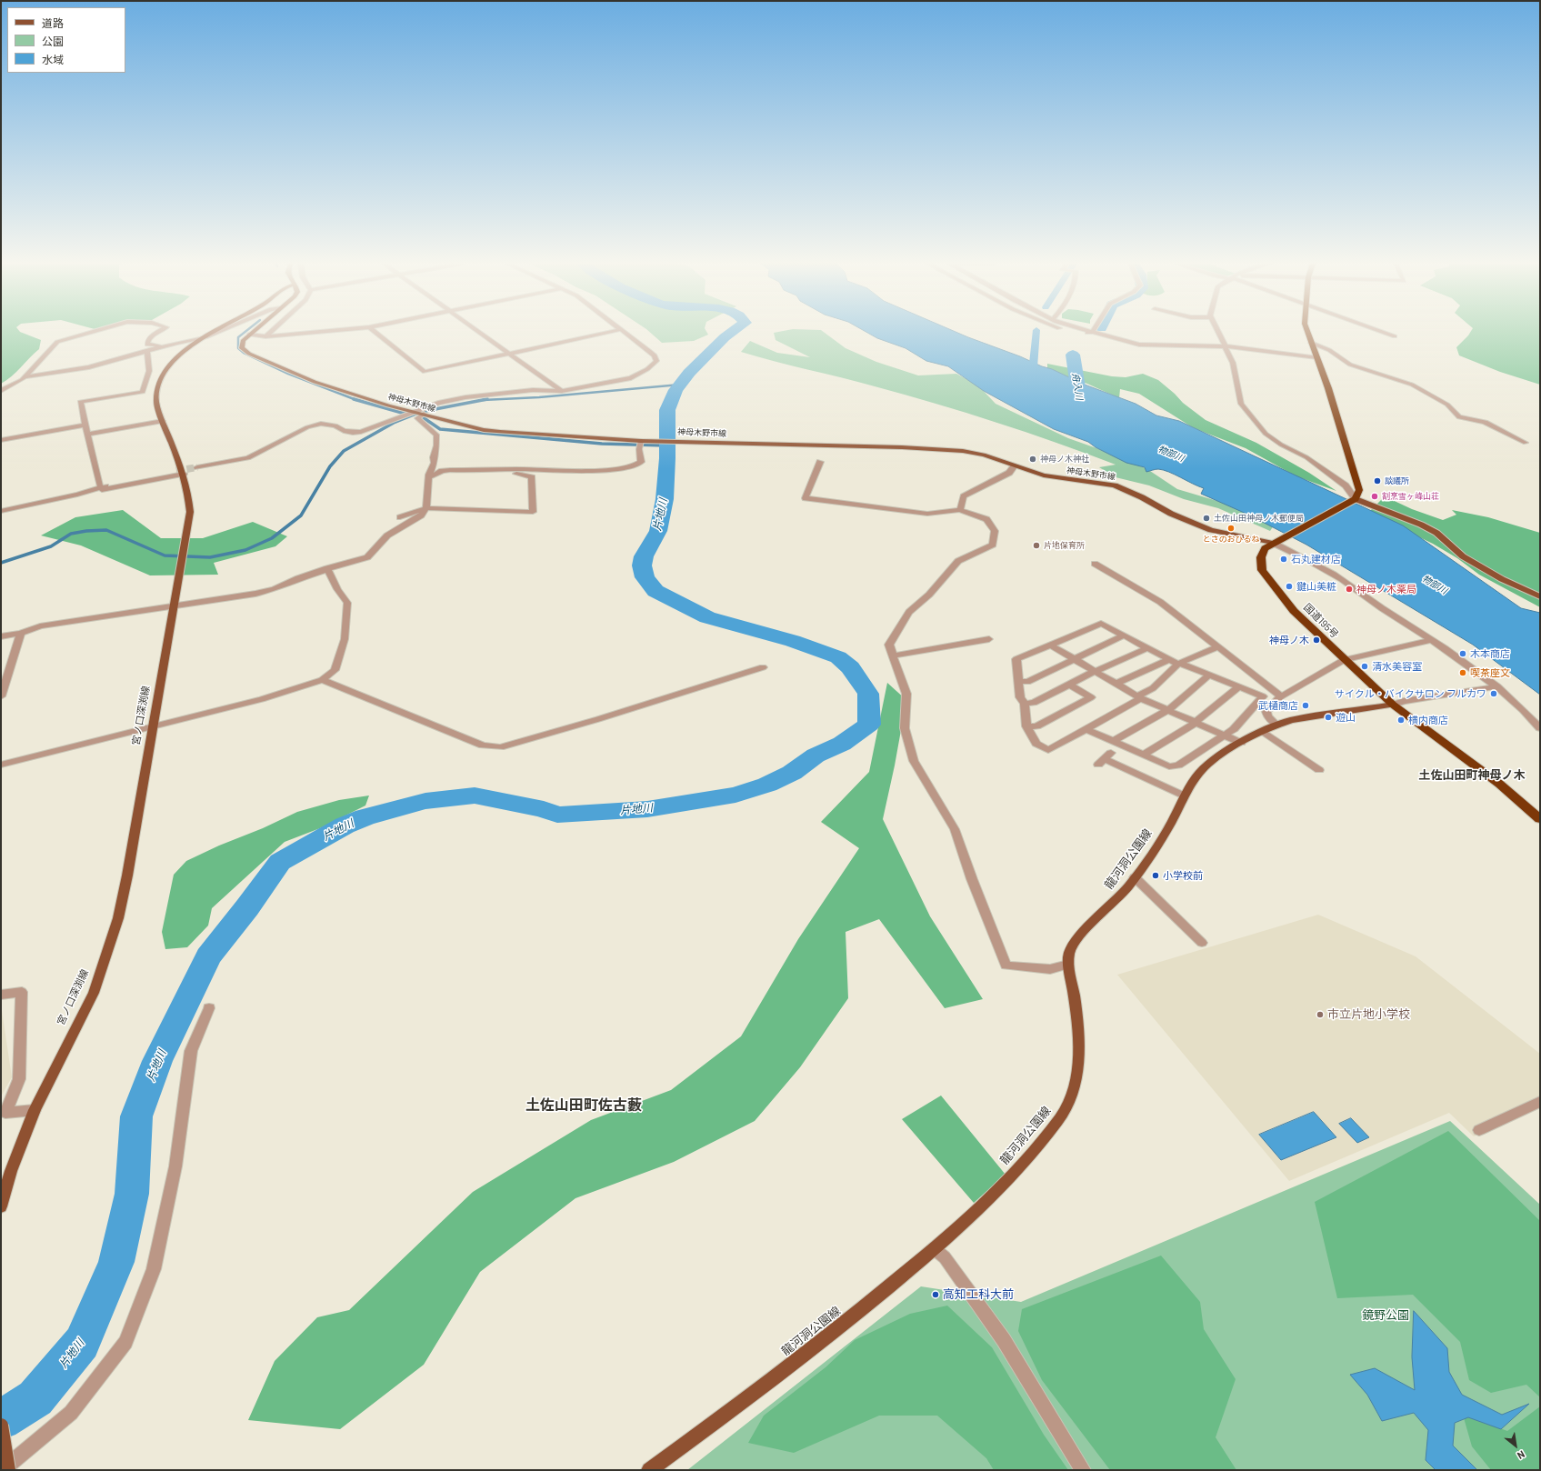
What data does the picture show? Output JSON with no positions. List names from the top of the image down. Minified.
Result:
{"streets":{"highway":["国道195号"],"main road":["神母木野市線","宮ノ口深渕線","龍河洞公園線"]},"crossings":[["神母木野市線","国道195号"],["国道195号","龍河洞公園線"]],"districts":["土佐山田町神母ノ木","土佐山田町佐古藪"],"water":["舟入川","物部川","片地川"],"parks":["鏡野公園"],"places":["神母ノ木神社","談議所","割烹雪ヶ峰山荘","土佐山田神母ノ木郵便局","とさのおひるね","片地保育所","石丸建材店","鍵山美粧","神母ノ木薬局","神母ノ木","木本商店","清水美容室","喫茶座文","サイクル・バイクサロン フルカワ","武樋商店","遊山","横内商店","小学校前","市立片地小学校","高知工科大前"],"legend":["道路","公園","水域"],"north":"bottom right"}
